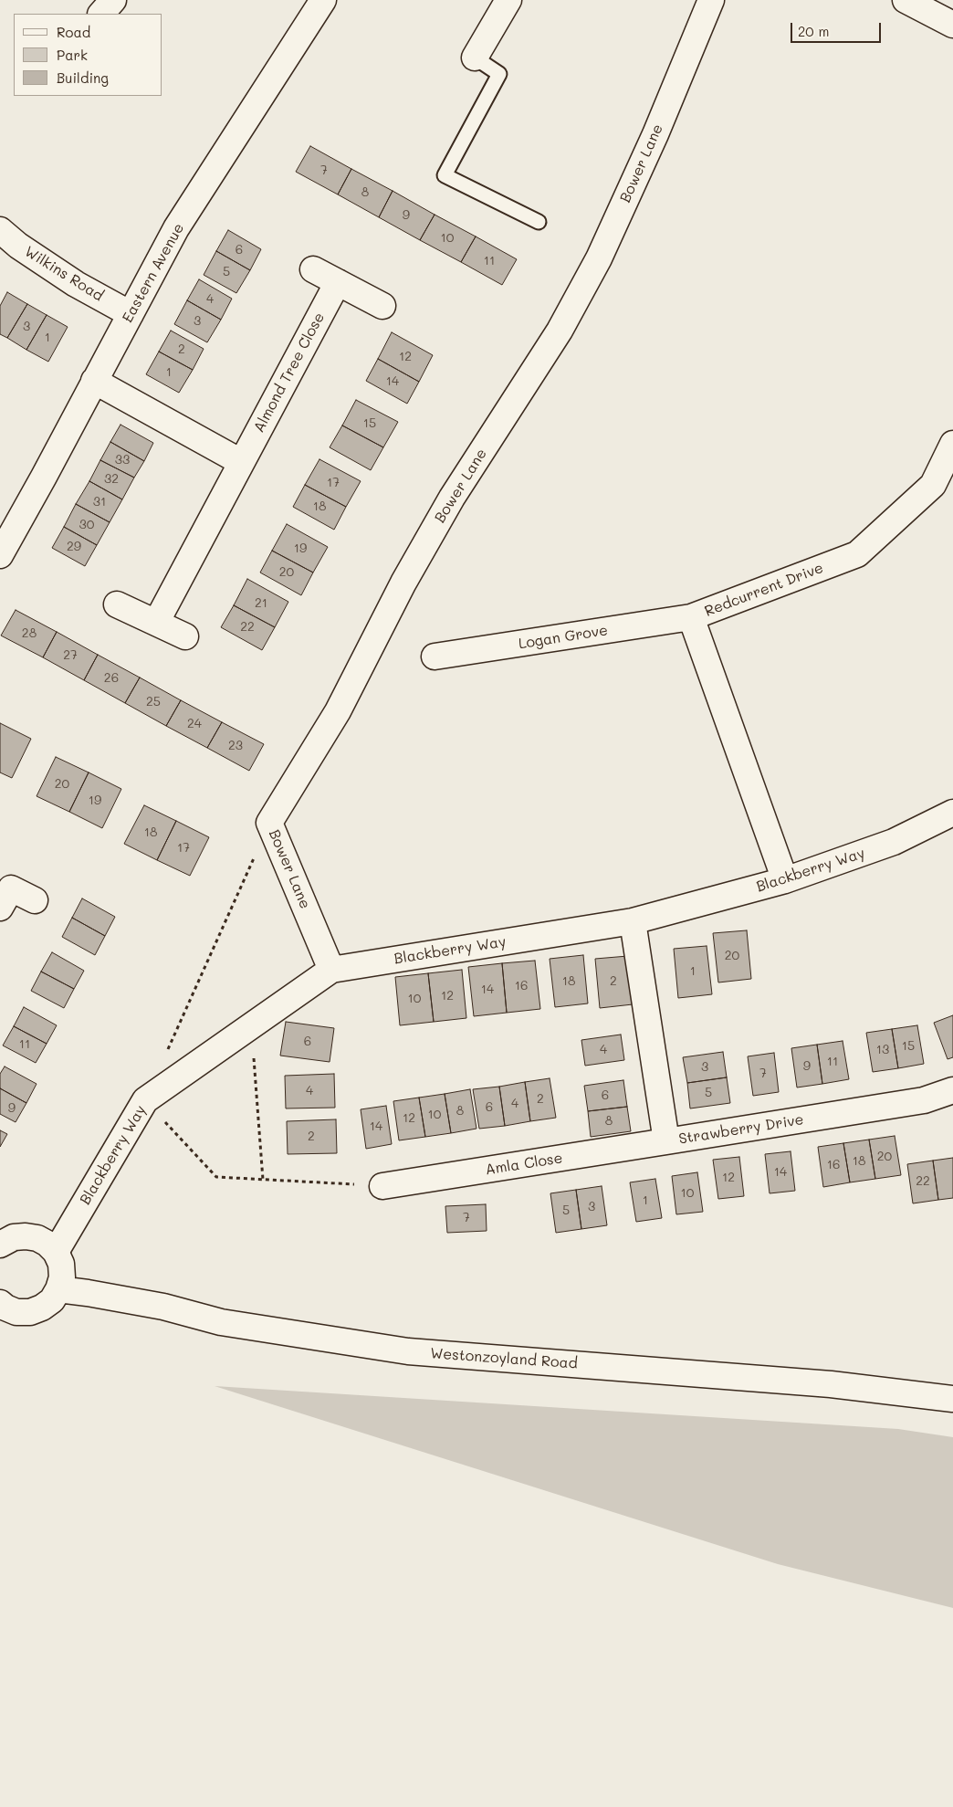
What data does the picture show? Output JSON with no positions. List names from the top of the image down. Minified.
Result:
{"streets":{"street":["Bower Lane","Eastern Avenue","Wilkins Road","Almond Tree Close","Redcurrent Drive","Logan Grove","Blackberry Way","Strawberry Drive","Amla Close","Westonzoyland Road"]},"crossings":[["Bower Lane","Blackberry Way"],["Eastern Avenue","Wilkins Road"],["Redcurrent Drive","Logan Grove"],["Redcurrent Drive","Blackberry Way"],["Blackberry Way","Strawberry Drive"],["Strawberry Drive","Amla Close"]],"house_numbers":["7","8","9","10","6","11","5","4","3","3","1","2","12","1","14","15","33","32","17","31","18","30","29","19","20","21","22","28","27","26","25","24","23","20","19","18","17","20","1","18","2","16","14","12","10","6","11","15","4","13","11","9","3","7","4","5","6","2","4","6","9","8","10","12","8","14","2","20","18","16","14","12","22","10","1","3","5","7"],"legend":["Road","Park","Building"],"scale_bar":"20 m"}
